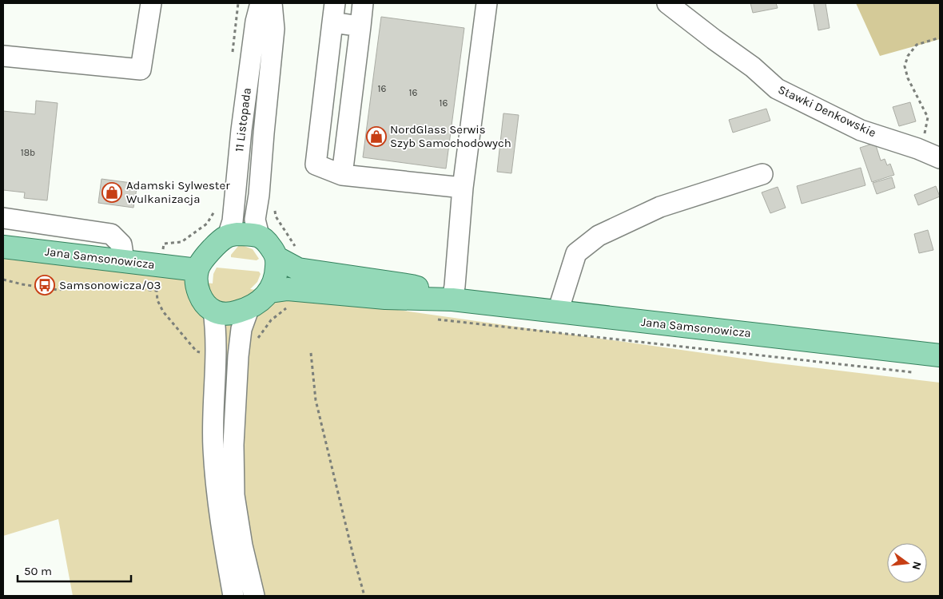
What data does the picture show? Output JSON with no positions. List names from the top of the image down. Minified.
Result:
{"streets":{"main road":["Jana Samsonowicza"],"street":["Stawki Denkowskie","11 Listopada"]},"crossings":[["11 Listopada","Jana Samsonowicza"]],"places":{"shop":["NordGlass Serwis Szyb Samochodowych","Adamski Sylwester Wulkanizacja"],"bus stop":["Samsonowicza/03"]},"house_numbers":["16","16","16","18b"],"scale_bar":"50 m","north":"right"}
